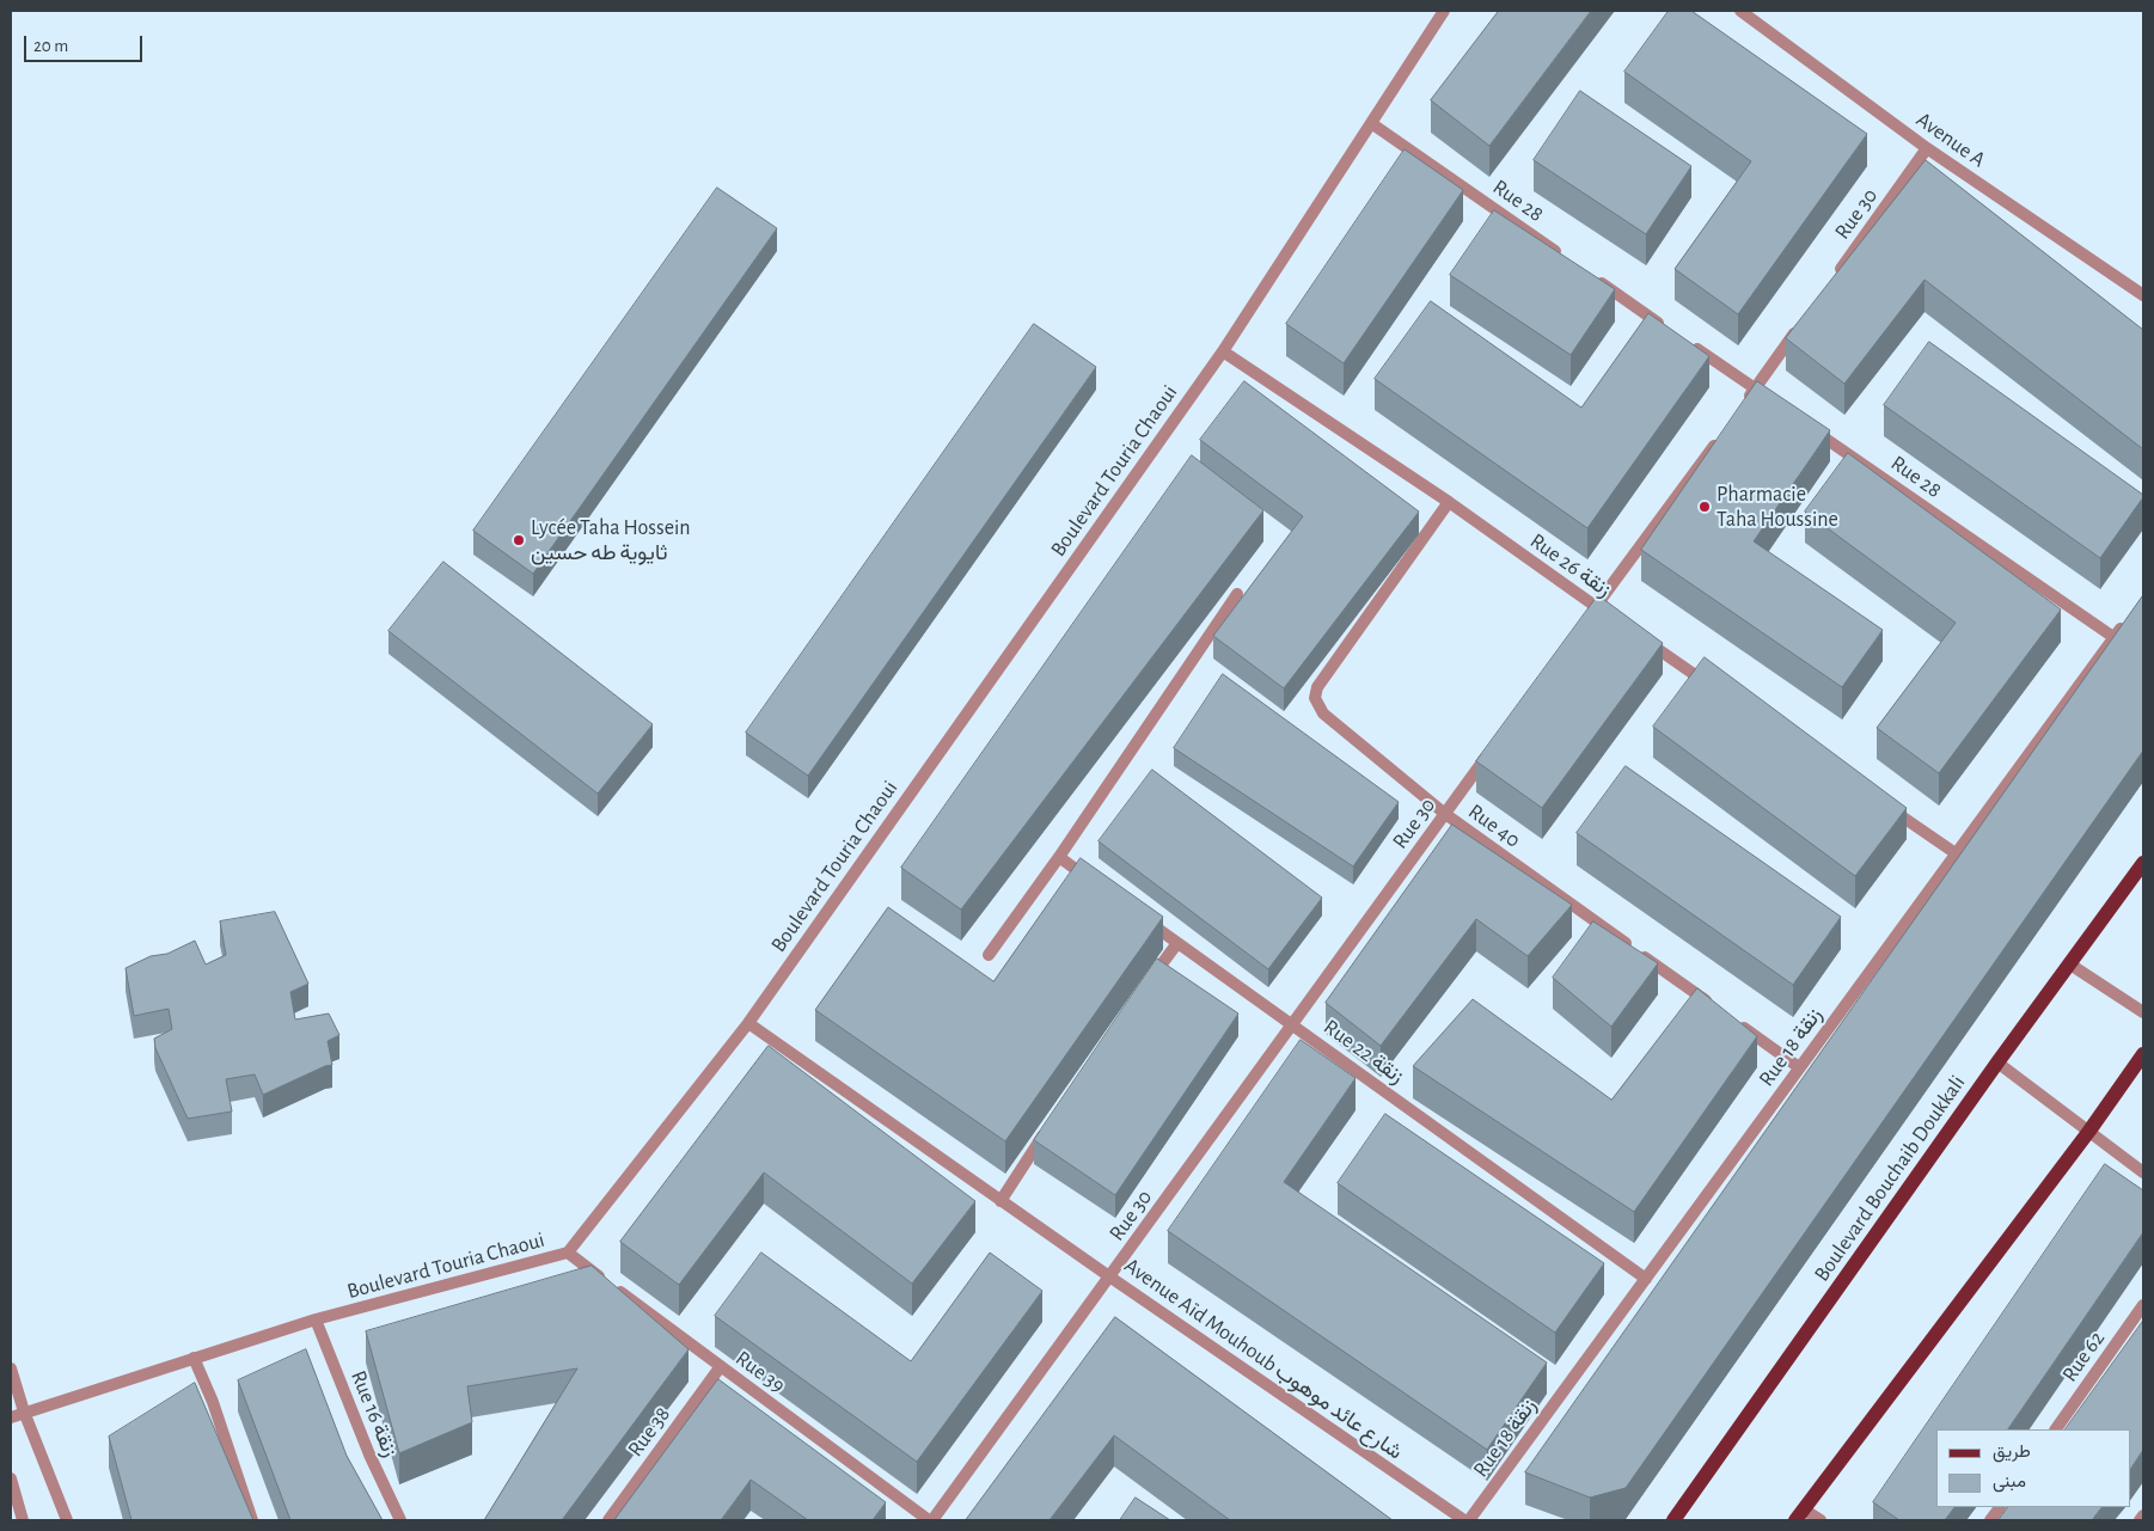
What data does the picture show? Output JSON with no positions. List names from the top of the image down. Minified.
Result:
{"streets":{"main road":["Boulevard Bouchaib Doukkali"],"street":["Avenue A","Rue 28","Rue 30","Boulevard Touria Chaoui","Rue 26 زنقة","Rue 40","Rue 18 زنقة","Rue 22 زنقة","Rue 62","Avenue Aïd Mouhoub شارع عائد موهوب","Rue 39","Rue 16 زنقة","Rue 38"]},"crossings":[["Avenue A","Rue 30"],["Rue 28","Boulevard Touria Chaoui"],["Rue 28","Rue 18 زنقة"],["Rue 30","Rue 40"],["Rue 30","Rue 22 زنقة"],["Rue 30","Avenue Aïd Mouhoub شارع عائد موهوب"],["Rue 30","Rue 39"],["Boulevard Touria Chaoui","Rue 26 زنقة"],["Boulevard Touria Chaoui","Avenue Aïd Mouhoub شارع عائد موهوب"],["Boulevard Touria Chaoui","Rue 39"],["Boulevard Touria Chaoui","Rue 16 زنقة"],["Rue 26 زنقة","Rue 40"],["Rue 18 زنقة","Rue 22 زنقة"],["Rue 18 زنقة","Avenue Aïd Mouhoub شارع عائد موهوب"],["Rue 39","Rue 38"]],"places":["Pharmacie Taha Houssine","Lycée Taha Hossein ثايوية طه حسين"],"legend":["طريق","مبنى"],"scale_bar":"20 m"}
